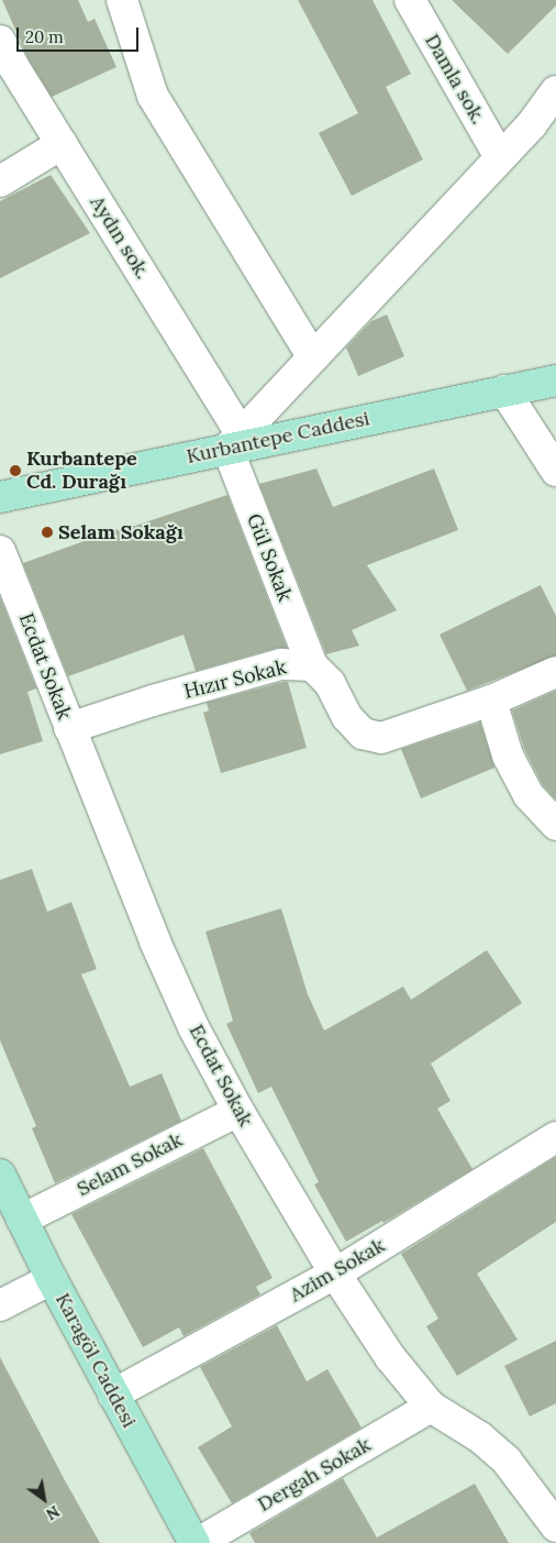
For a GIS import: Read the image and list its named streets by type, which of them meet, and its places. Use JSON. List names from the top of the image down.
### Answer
{
  "streets": {
    "main road": ["Kurbantepe Caddesi", "Karagöl Caddesi"],
    "street": [
      "Damla sok.",
      "Aydın sok.",
      "Gül Sokak",
      "Ecdat Sokak",
      "Hızır Sokak",
      "Selam Sokak",
      "Azim Sokak",
      "Dergah Sokak"
    ]
  },
  "crossings": [
    ["Aydın sok.", "Kurbantepe Caddesi"],
    ["Aydın sok.", "Gül Sokak"],
    ["Kurbantepe Caddesi", "Gül Sokak"],
    ["Gül Sokak", "Hızır Sokak"],
    ["Ecdat Sokak", "Hızır Sokak"],
    ["Ecdat Sokak", "Selam Sokak"],
    ["Ecdat Sokak", "Azim Sokak"],
    ["Ecdat Sokak", "Dergah Sokak"],
    ["Selam Sokak", "Karagöl Caddesi"],
    ["Azim Sokak", "Karagöl Caddesi"],
    ["Karagöl Caddesi", "Dergah Sokak"]
  ],
  "places": ["Kurbantepe Cd. Durağı", "Selam Sokağı"],
  "scale_bar": "20 m",
  "north": "bottom right"
}
